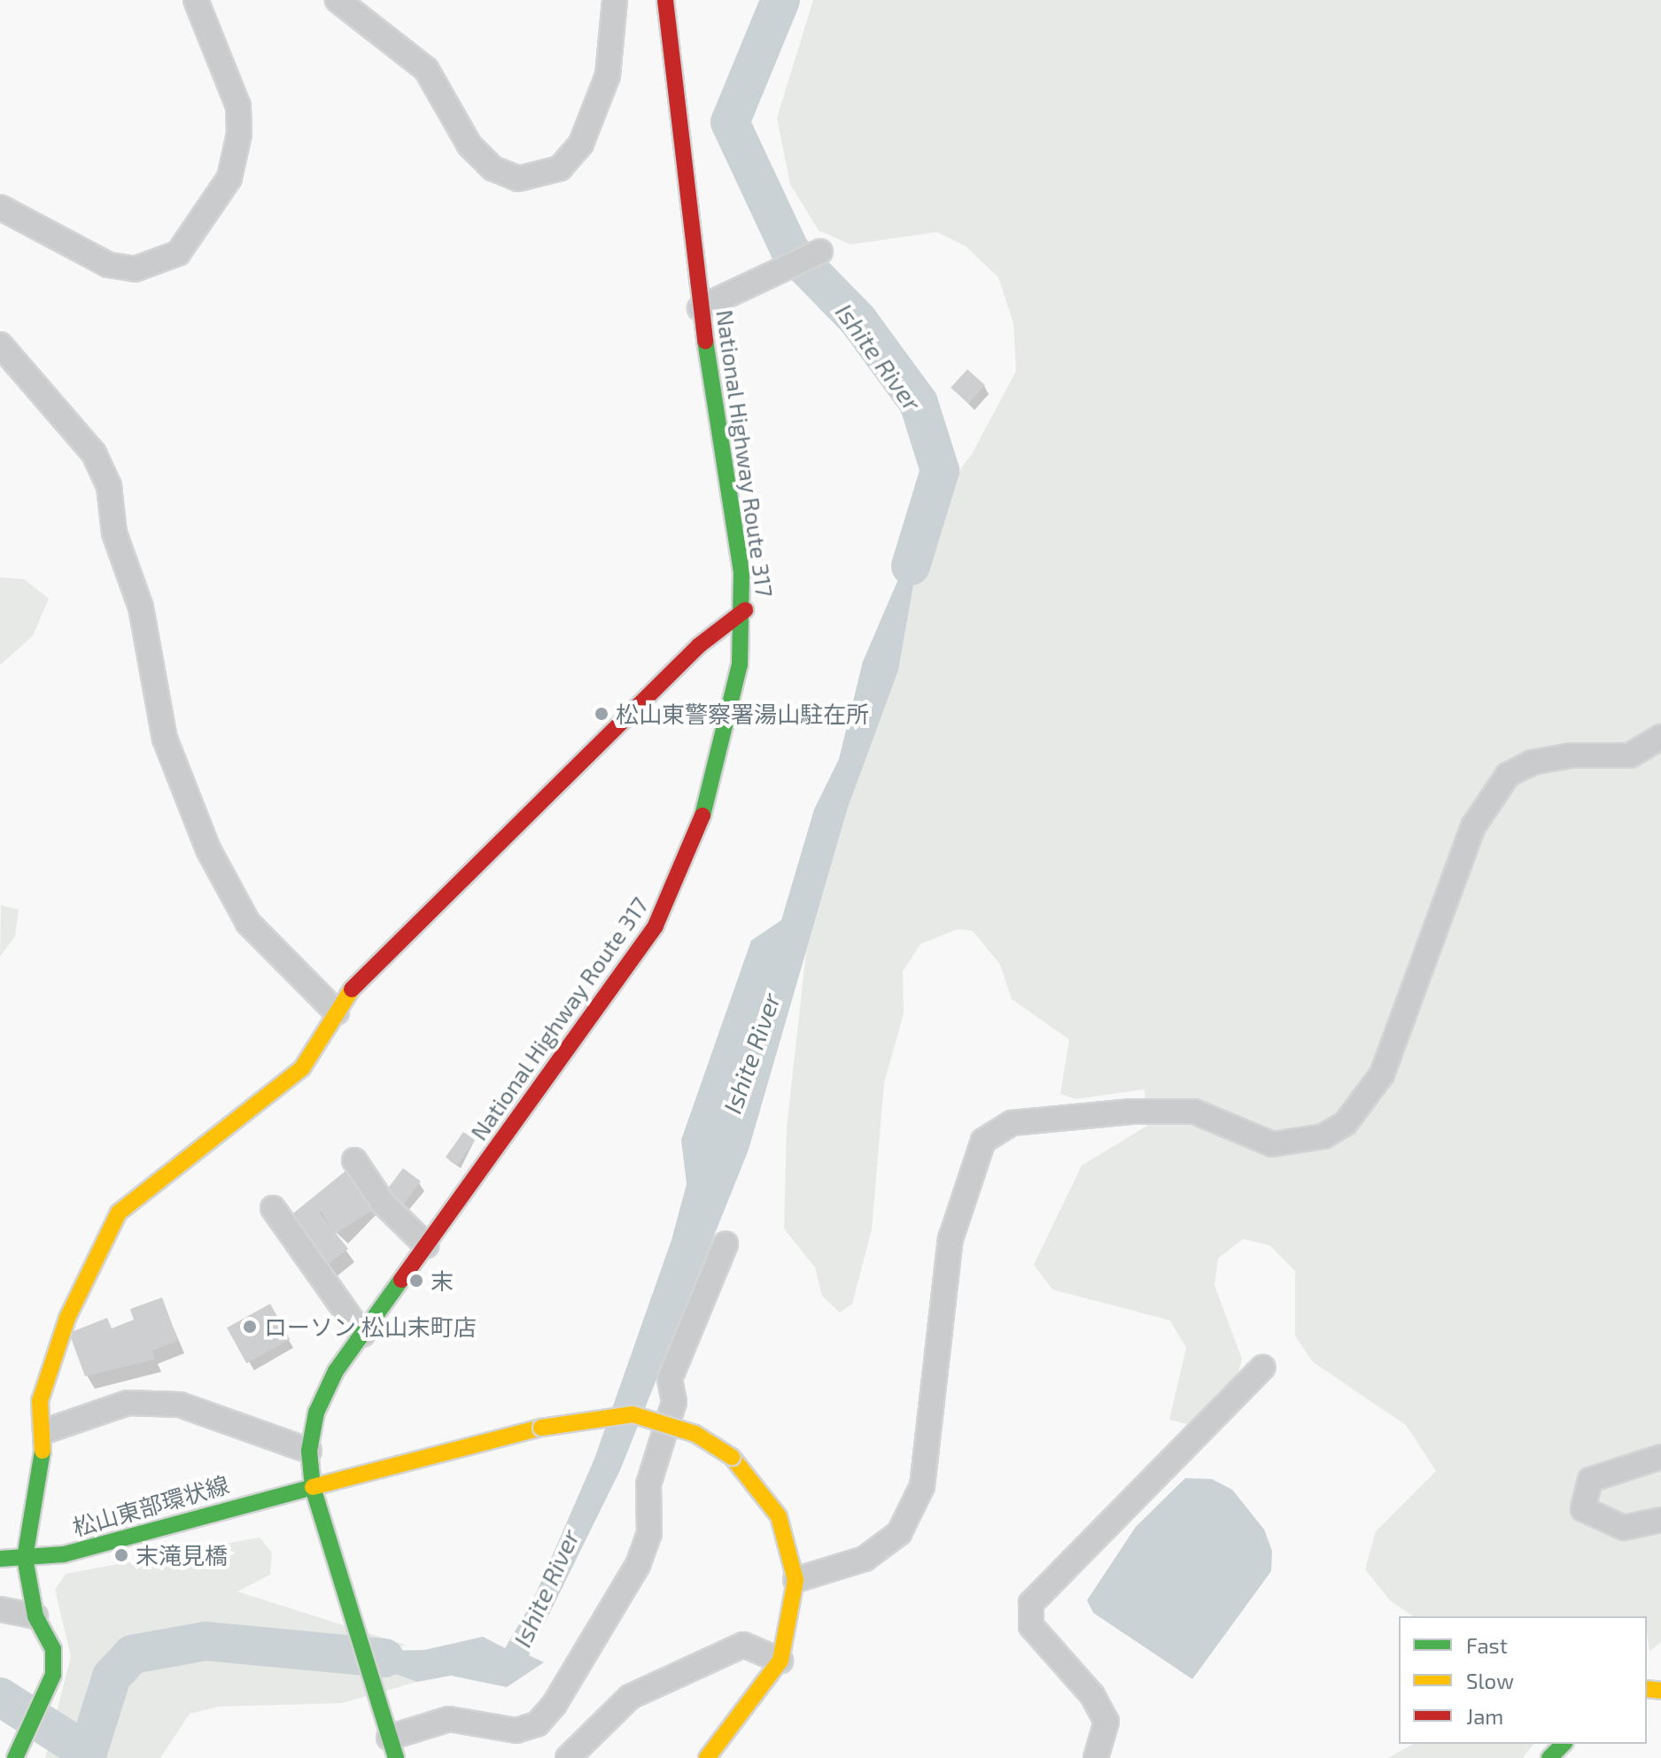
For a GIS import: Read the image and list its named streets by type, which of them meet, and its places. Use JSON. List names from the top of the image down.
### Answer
{
  "streets": {
    "main road": ["National Highway Route 317", "松山東部環状線"]
  },
  "crossings": [
    ["National Highway Route 317", "松山東部環状線"]
  ],
  "water": ["Ishite River"],
  "places": [
    "松山東警察署湯山駐在所",
    "末",
    "ローソン 松山末町店",
    "末滝見橋"
  ],
  "legend": ["Fast", "Slow", "Jam"]
}
